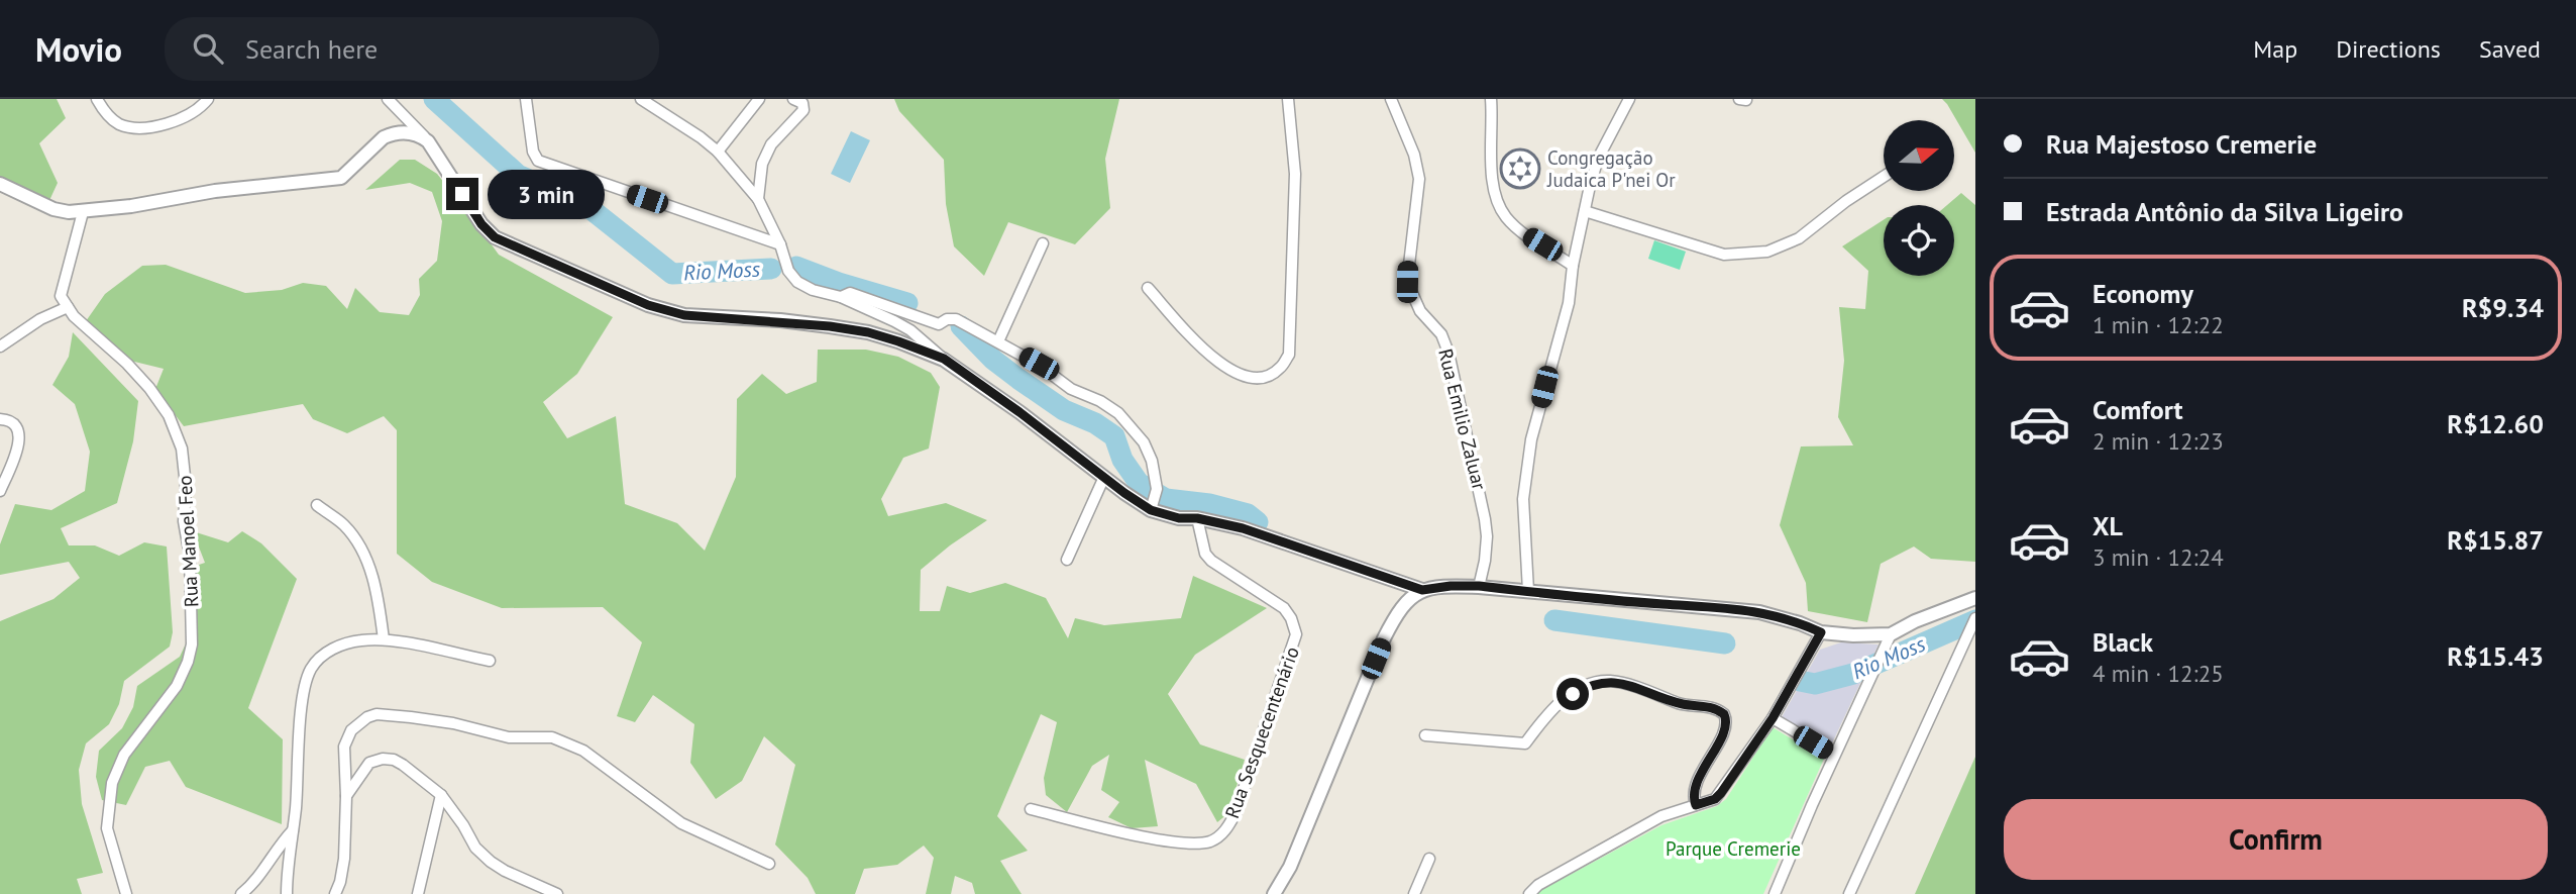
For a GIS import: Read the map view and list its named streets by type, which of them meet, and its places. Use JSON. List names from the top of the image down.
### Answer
{
  "streets": {
    "street": ["Rua Emilio Zaluar", "Rua Manoel Feo", "Rua Sesquecentenário"]
  },
  "water": ["Rio Moss"],
  "parks": ["Parque Cremerie"],
  "places": {
    "synagogue": ["Congregação Judaica P'nei Or"]
  },
  "north": "right",
  "page": {
    "header": "Movio",
    "search": "Search here",
    "nav": ["Map", "Directions", "Saved"],
    "banner": ["Rua Majestoso Cremerie", "Estrada Antônio da Silva Ligeiro"],
    "bubble": "3 min",
    "list": [
      {
        "name": "Economy",
        "note": "1 min · 12:22",
        "value": "R$9.34"
      },
      {
        "name": "Comfort",
        "note": "2 min · 12:23",
        "value": "R$12.60"
      },
      {
        "name": "XL",
        "note": "3 min · 12:24",
        "value": "R$15.87"
      },
      {
        "name": "Black",
        "note": "4 min · 12:25",
        "value": "R$15.43"
      }
    ],
    "buttons": "Confirm"
  }
}
